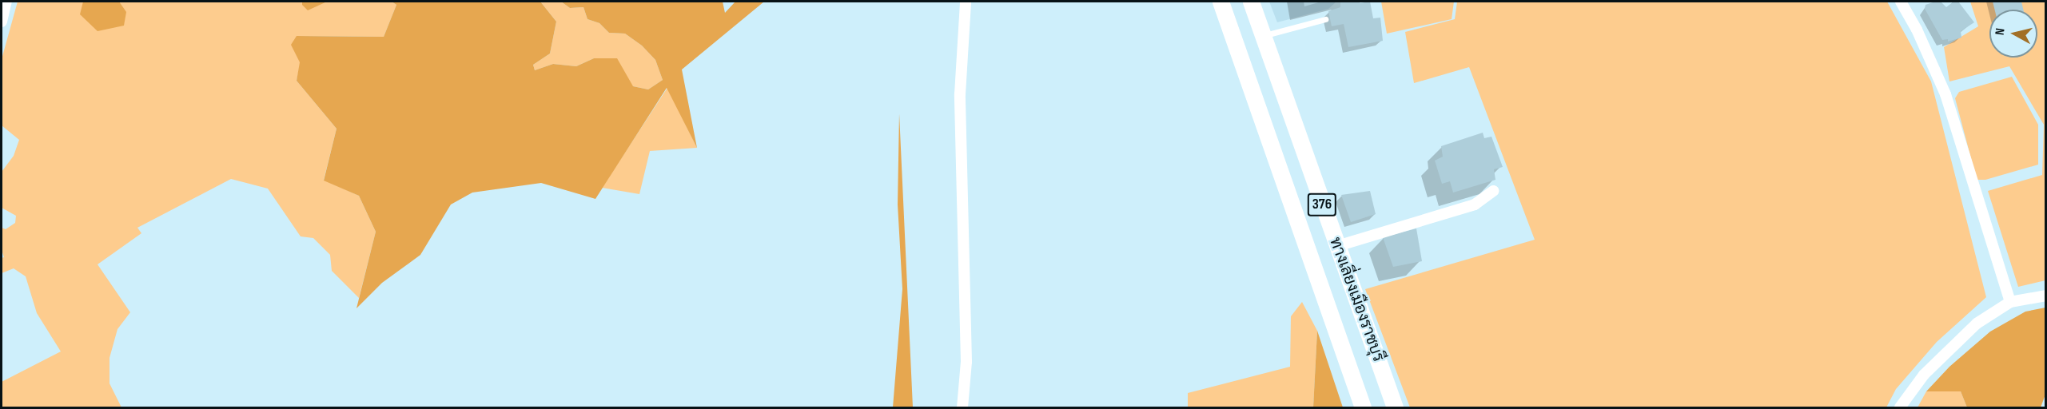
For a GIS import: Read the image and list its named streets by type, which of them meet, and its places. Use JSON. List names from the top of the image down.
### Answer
{
  "streets": {
    "main road": ["376", "ทางเลี่ยงเมืองราชบุรี"]
  },
  "north": "left"
}
